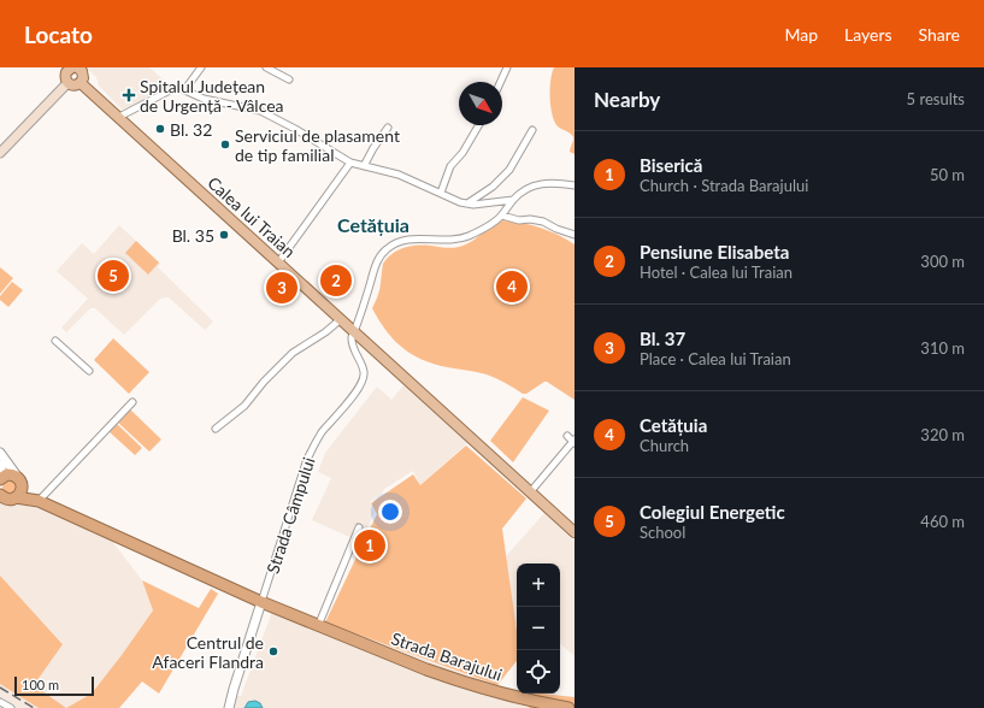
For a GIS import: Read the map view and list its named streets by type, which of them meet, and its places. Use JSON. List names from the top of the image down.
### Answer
{
  "streets": {
    "highway": ["Strada Barajului"],
    "main road": ["Calea lui Traian"],
    "street": ["Strada Câmpului"]
  },
  "crossings": [
    ["Calea lui Traian", "Strada Câmpului"],
    ["Strada Câmpului", "Strada Barajului"]
  ],
  "districts": ["Cetățuia"],
  "places": {
    "health": ["Spitalul Județean de Urgență - Vâlcea"],
    "other": [
      "Bl. 32",
      "Serviciul de plasament de tip familial",
      "Bl. 35",
      "Centrul de Afaceri Flandra"
    ]
  },
  "scale_bar": "100 m",
  "north": "bottom right",
  "page": {
    "header": "Locato",
    "nav": ["Map", "Layers", "Share"],
    "heading": ["Nearby", "5 results"],
    "list": [
      {
        "mark": "1",
        "name": "Biserică",
        "note": "Church · Strada Barajului",
        "value": "50 m"
      },
      {
        "mark": "2",
        "name": "Pensiune Elisabeta",
        "note": "Hotel · Calea lui Traian",
        "value": "300 m"
      },
      {
        "mark": "3",
        "name": "Bl. 37",
        "note": "Place · Calea lui Traian",
        "value": "310 m"
      },
      {
        "mark": "4",
        "name": "Cetățuia",
        "note": "Church",
        "value": "320 m"
      },
      {
        "mark": "5",
        "name": "Colegiul Energetic",
        "note": "School",
        "value": "460 m"
      }
    ],
    "pins": [
      "5",
      "2",
      "4",
      "3",
      "1"
    ],
    "map_buttons": ["+", "−"],
    "scale": "100 m"
  }
}
